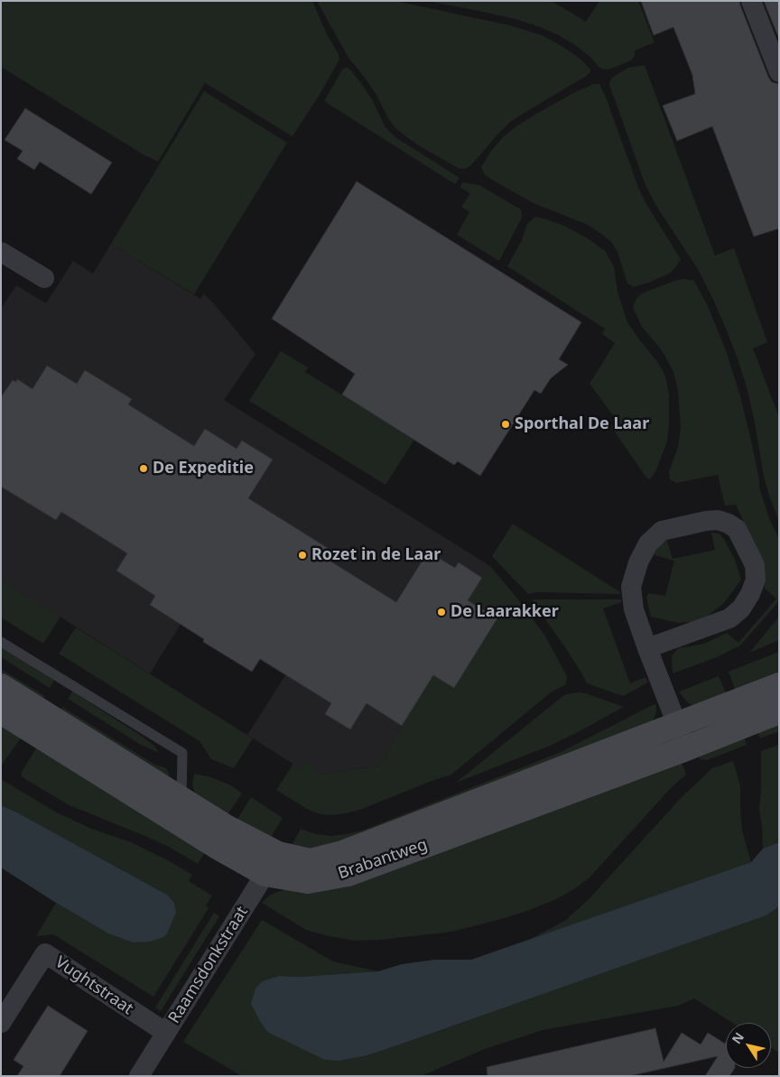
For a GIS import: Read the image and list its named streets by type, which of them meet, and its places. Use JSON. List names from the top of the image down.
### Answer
{
  "streets": {
    "street": ["Brabantweg", "Raamsdonkstraat", "Vughtstraat"]
  },
  "crossings": [
    ["Brabantweg", "Raamsdonkstraat"],
    ["Raamsdonkstraat", "Vughtstraat"]
  ],
  "places": [
    "Sporthal De Laar",
    "De Expeditie",
    "Rozet in de Laar",
    "De Laarakker"
  ],
  "north": "top left"
}
